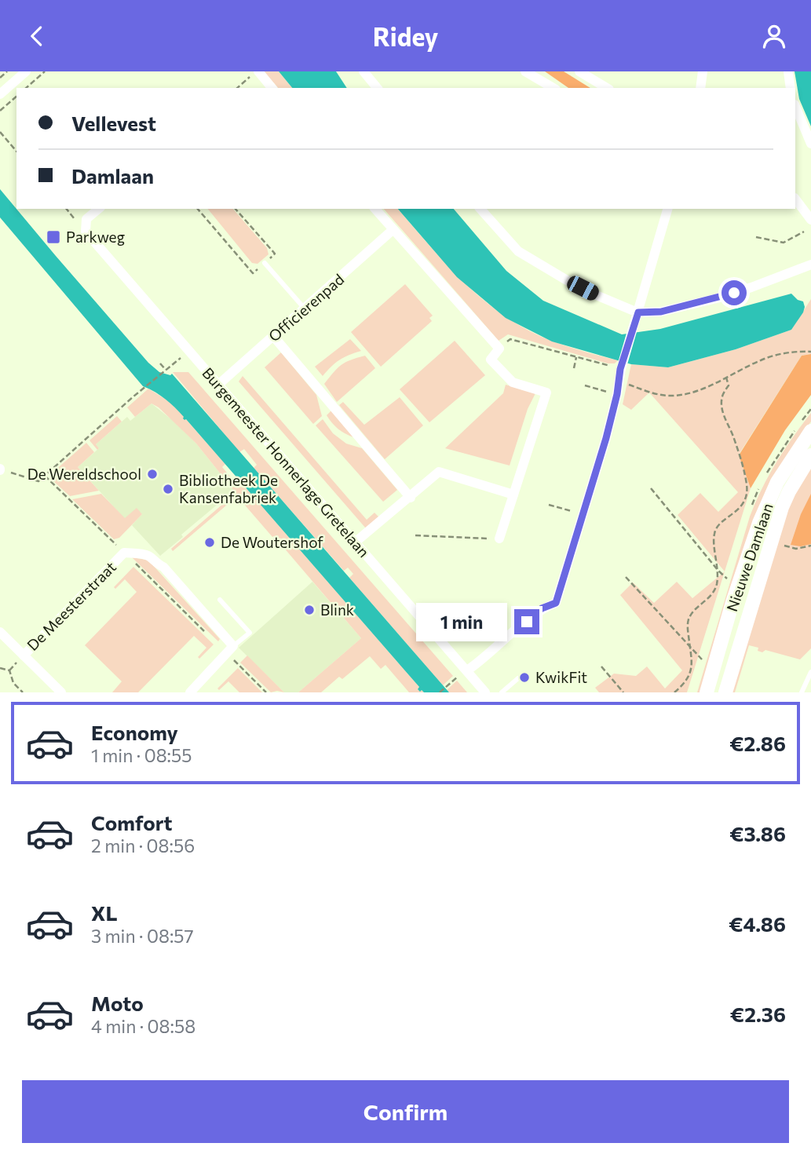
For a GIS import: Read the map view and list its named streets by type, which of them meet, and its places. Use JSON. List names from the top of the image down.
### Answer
{
  "streets": {
    "street": [
      "Officierenpad",
      "Burgemeester Honnerlage Gretelaan",
      "Nieuwe Damlaan",
      "De Meesterstraat"
    ]
  },
  "crossings": [
    ["Officierenpad", "Burgemeester Honnerlage Gretelaan"]
  ],
  "places": {
    "transit": ["Parkweg"],
    "other": [
      "De Wereldschool",
      "Bibliotheek De Kansenfabriek",
      "De Woutershof",
      "Blink",
      "KwikFit"
    ]
  },
  "page": {
    "header": "Ridey",
    "banner": ["Vellevest", "Damlaan"],
    "bubble": "1 min",
    "list": [
      {
        "name": "Economy",
        "note": "1 min · 08:55",
        "value": "€2.86"
      },
      {
        "name": "Comfort",
        "note": "2 min · 08:56",
        "value": "€3.86"
      },
      {
        "name": "XL",
        "note": "3 min · 08:57",
        "value": "€4.86"
      },
      {
        "name": "Moto",
        "note": "4 min · 08:58",
        "value": "€2.36"
      }
    ],
    "buttons": "Confirm"
  }
}
